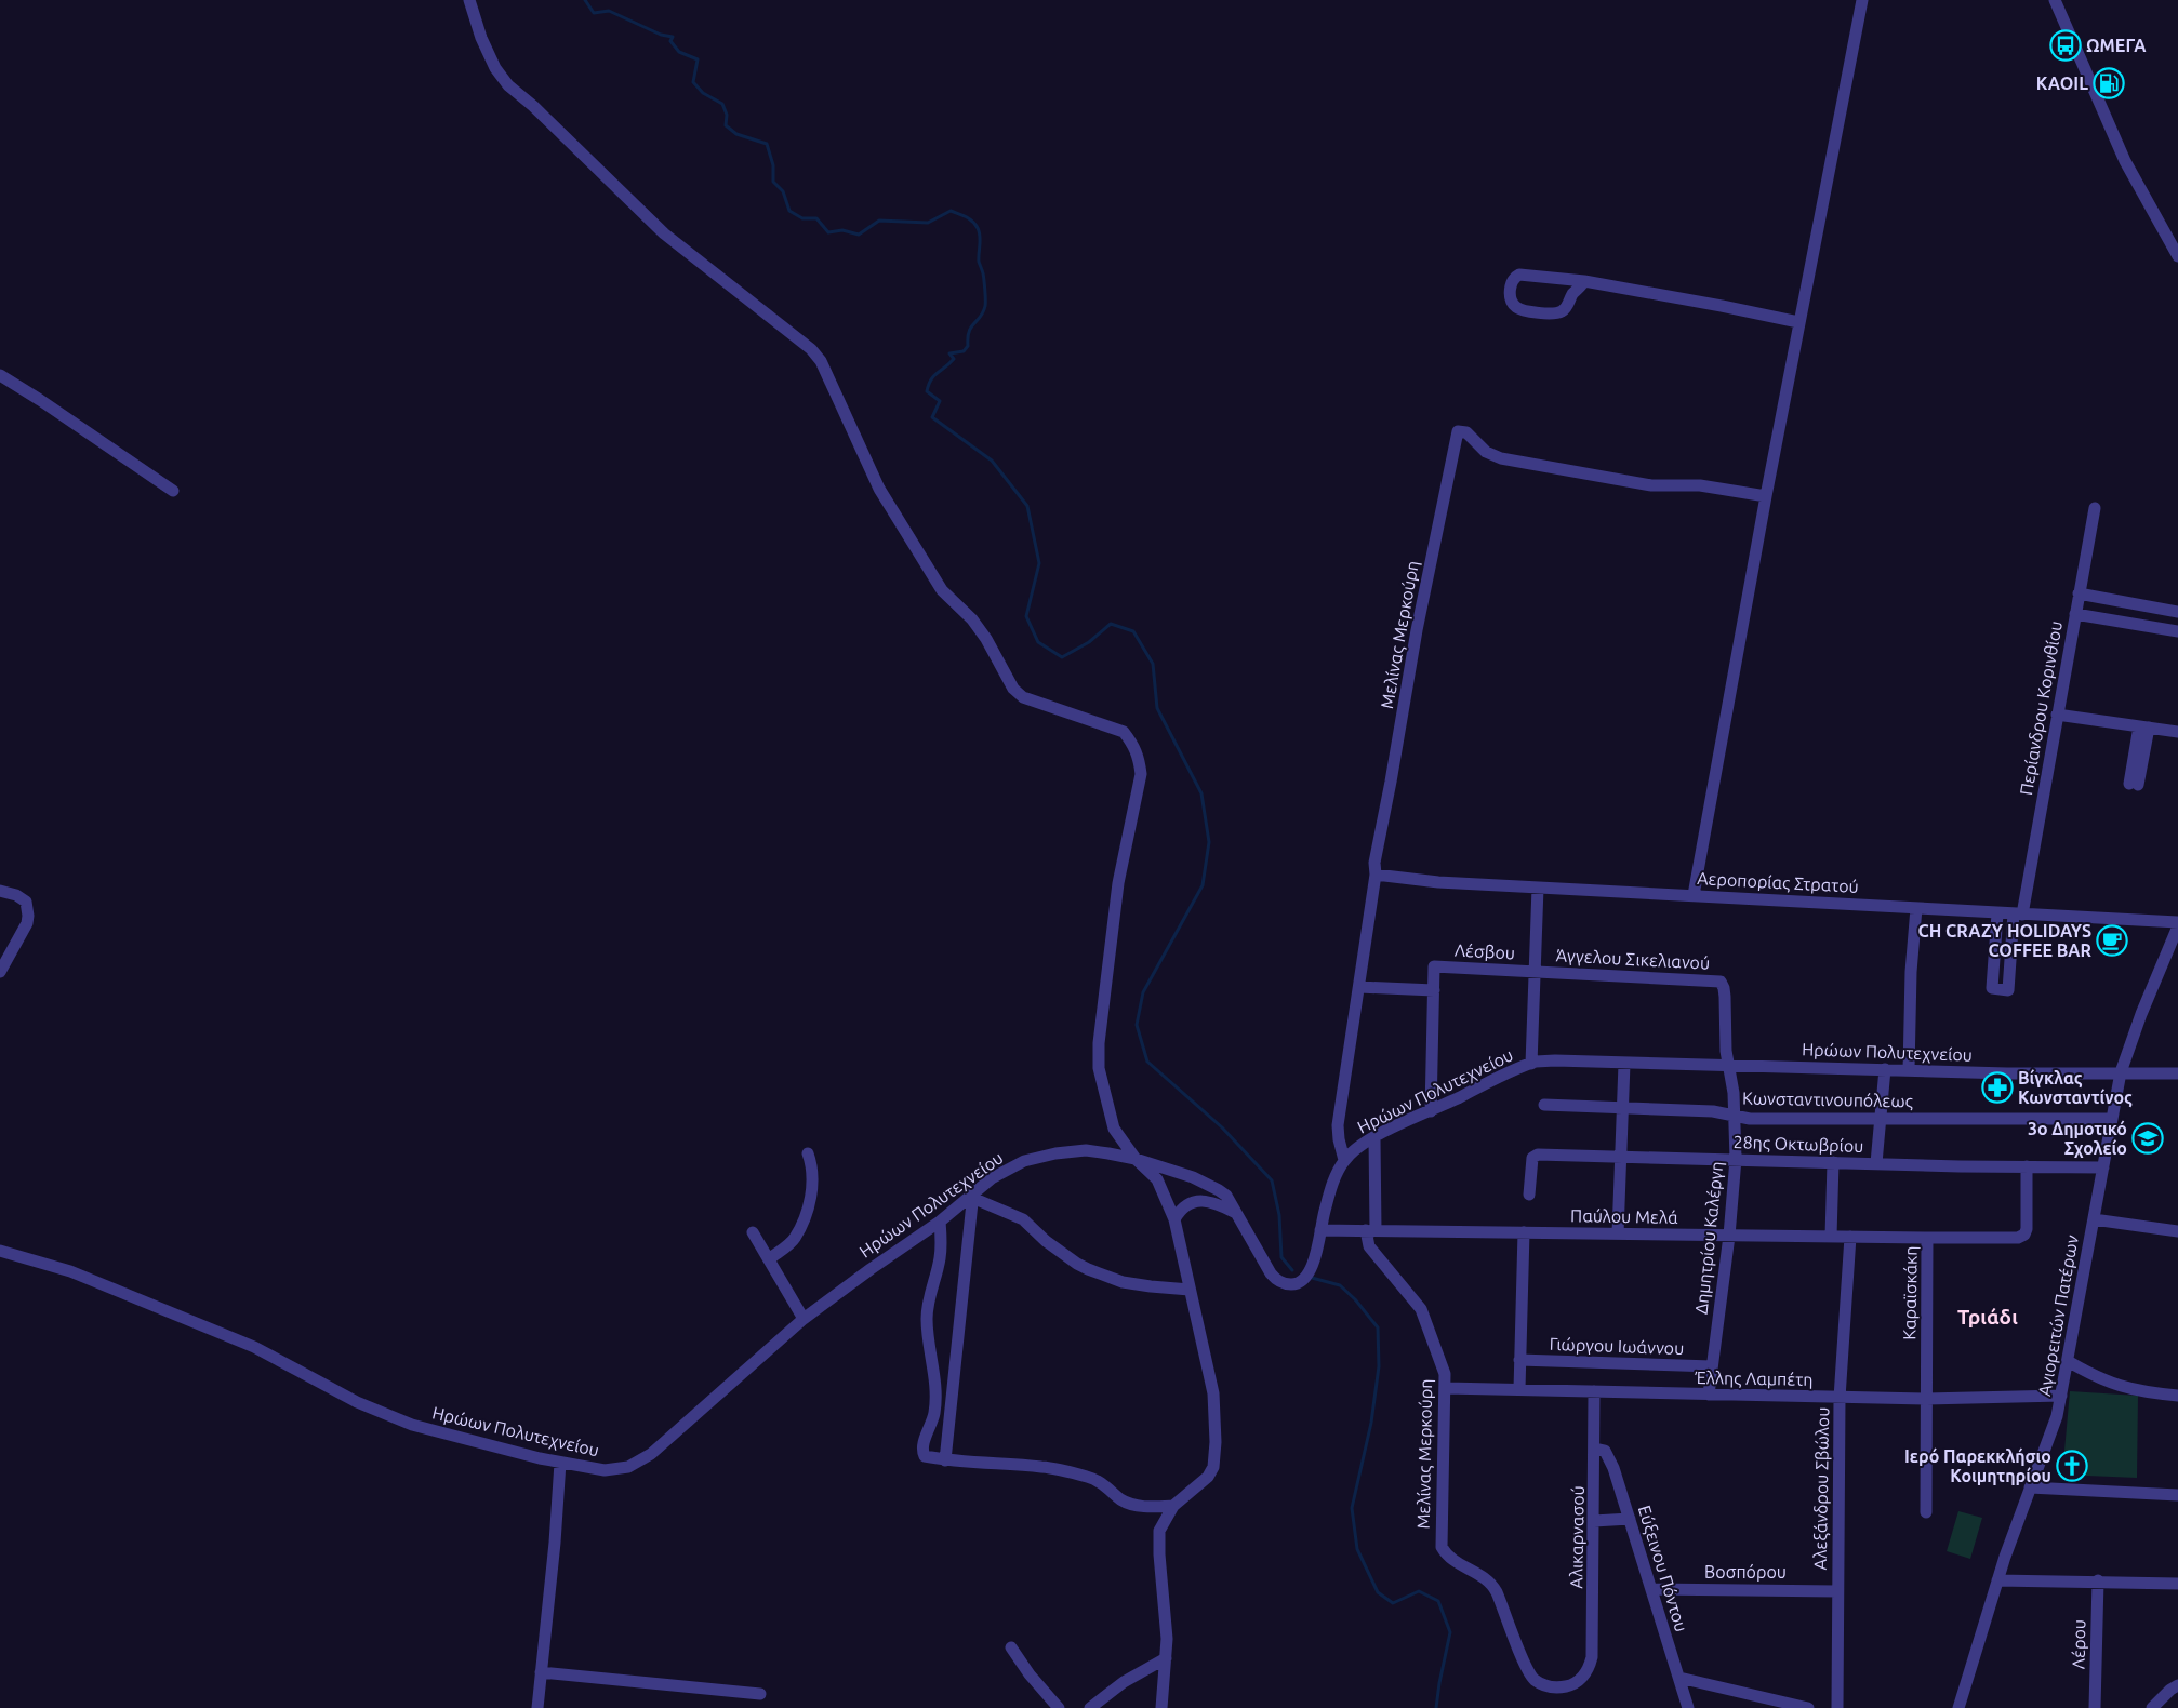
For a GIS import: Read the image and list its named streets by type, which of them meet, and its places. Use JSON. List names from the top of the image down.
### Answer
{
  "streets": {
    "street": [
      "Μελίνας Μερκούρη",
      "Περίανδρου Κορινθίου",
      "Αεροπορίας Στρατού",
      "Λέσβου",
      "Άγγελου Σικελιανού",
      "Ηρώων Πολυτεχνείου",
      "Κωνσταντινουπόλεως",
      "28ης Οκτωβρίου",
      "Παύλου Μελά",
      "Δημητρίου Καλέργη",
      "Καραϊσκάκη",
      "Αγιορειτών Πατέρων",
      "Γιώργου Ιωάννου",
      "Έλλης Λαμπέτη",
      "Αλεξάνδρου Σβώλου",
      "Αλικαρνασού",
      "Εύξεινου Πόντου",
      "Βοσπόρου",
      "Λέρου"
    ]
  },
  "crossings": [
    ["Μελίνας Μερκούρη", "Αεροπορίας Στρατού"],
    ["Μελίνας Μερκούρη", "Ηρώων Πολυτεχνείου"],
    ["Μελίνας Μερκούρη", "Παύλου Μελά"],
    ["Μελίνας Μερκούρη", "Έλλης Λαμπέτη"],
    ["Μελίνας Μερκούρη", "Αλικαρνασού"],
    ["Περίανδρου Κορινθίου", "Αεροπορίας Στρατού"],
    ["Λέσβου", "Άγγελου Σικελιανού"],
    ["Άγγελου Σικελιανού", "Δημητρίου Καλέργη"],
    ["Ηρώων Πολυτεχνείου", "Παύλου Μελά"],
    ["Ηρώων Πολυτεχνείου", "Δημητρίου Καλέργη"],
    ["Ηρώων Πολυτεχνείου", "Αγιορειτών Πατέρων"],
    ["Κωνσταντινουπόλεως", "Δημητρίου Καλέργη"],
    ["Κωνσταντινουπόλεως", "Αγιορειτών Πατέρων"],
    ["28ης Οκτωβρίου", "Δημητρίου Καλέργη"],
    ["28ης Οκτωβρίου", "Καραϊσκάκη"],
    ["28ης Οκτωβρίου", "Αγιορειτών Πατέρων"],
    ["Παύλου Μελά", "Δημητρίου Καλέργη"],
    ["Παύλου Μελά", "Καραϊσκάκη"],
    ["Παύλου Μελά", "Αλεξάνδρου Σβώλου"],
    ["Δημητρίου Καλέργη", "Γιώργου Ιωάννου"],
    ["Δημητρίου Καλέργη", "Έλλης Λαμπέτη"],
    ["Καραϊσκάκη", "Έλλης Λαμπέτη"],
    ["Αγιορειτών Πατέρων", "Έλλης Λαμπέτη"],
    ["Έλλης Λαμπέτη", "Αλεξάνδρου Σβώλου"],
    ["Έλλης Λαμπέτη", "Αλικαρνασού"],
    ["Αλεξάνδρου Σβώλου", "Βοσπόρου"],
    ["Αλικαρνασού", "Εύξεινου Πόντου"],
    ["Εύξεινου Πόντου", "Βοσπόρου"]
  ],
  "districts": ["Τριάδι"],
  "places": {
    "bus stop": ["ΩΜΕΓΑ"],
    "fuel station": ["KAOIL"],
    "cafe": ["CH CRAZY HOLIDAYS COFFEE BAR"],
    "pharmacy": ["Βίγκλας Κωνσταντίνος"],
    "school or university": ["3ο Δημοτικό Σχολείο"],
    "church": ["Ιερό Παρεκκλήσιο Κοιμητηρίου"]
  }
}
